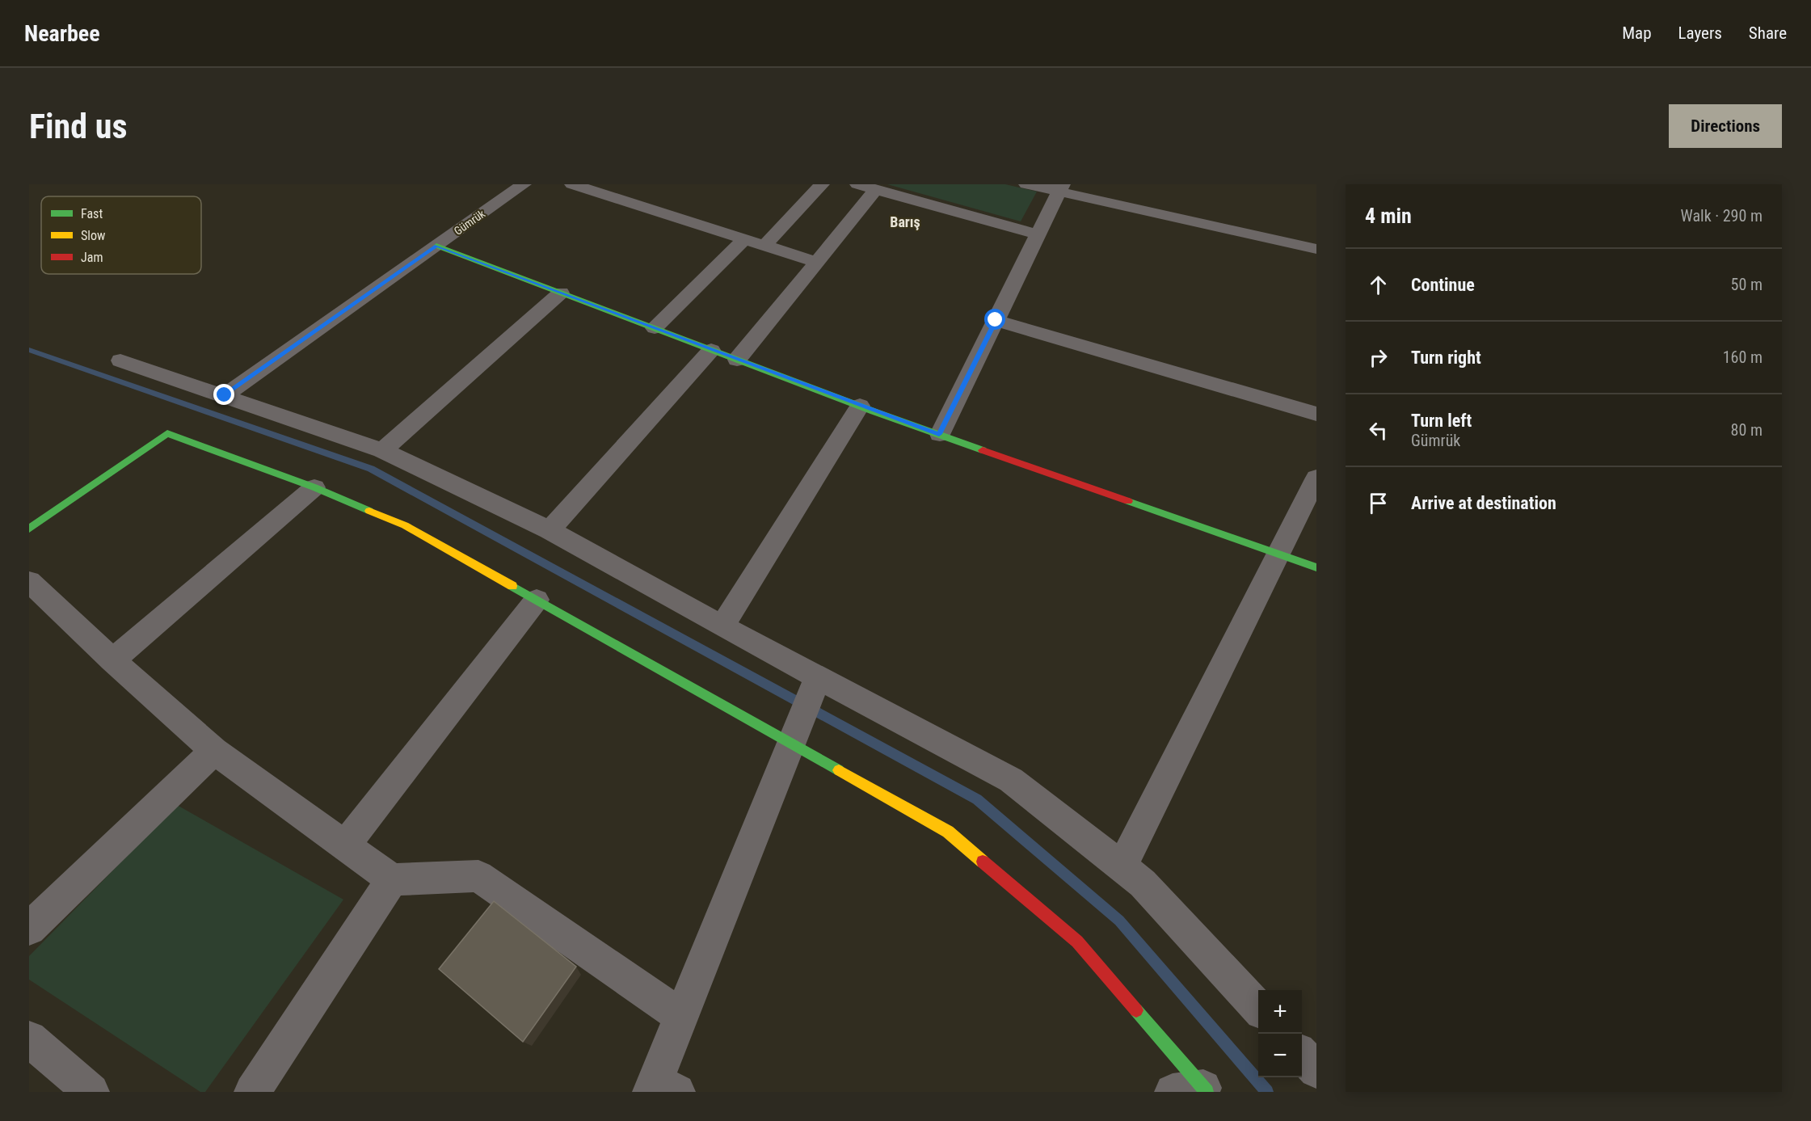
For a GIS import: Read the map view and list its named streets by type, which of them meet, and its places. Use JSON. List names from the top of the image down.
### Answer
{
  "streets": {
    "street": ["Gümrük"]
  },
  "districts": ["Barış"],
  "legend": ["Fast", "Slow", "Jam"],
  "page": {
    "header": "Nearbee",
    "nav": ["Map", "Layers", "Share"],
    "buttons": "Directions",
    "title": "Find us",
    "heading": ["4 min", "Walk · 290 m"],
    "list": [
      ["Continue", "50 m"],
      ["Turn right", "160 m"],
      ["Turn left", "Gümrük", "80 m"],
      "Arrive at destination"
    ],
    "map_buttons": ["+", "−"]
  }
}
